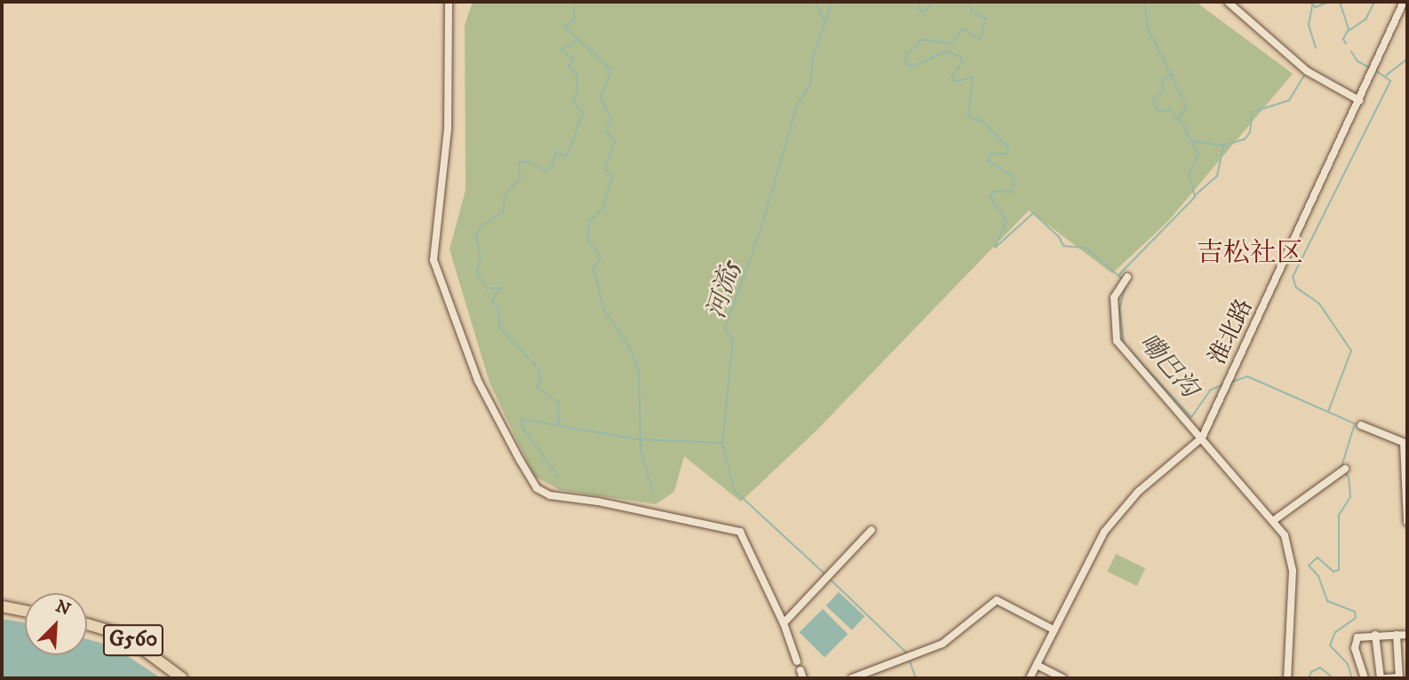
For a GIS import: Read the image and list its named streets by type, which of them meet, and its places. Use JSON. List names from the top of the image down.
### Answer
{
  "streets": {
    "highway": ["G560"],
    "street": ["淮北路"]
  },
  "districts": ["吉松社区"],
  "water": ["河流5", "嘞巴沟"],
  "north": "top right"
}
